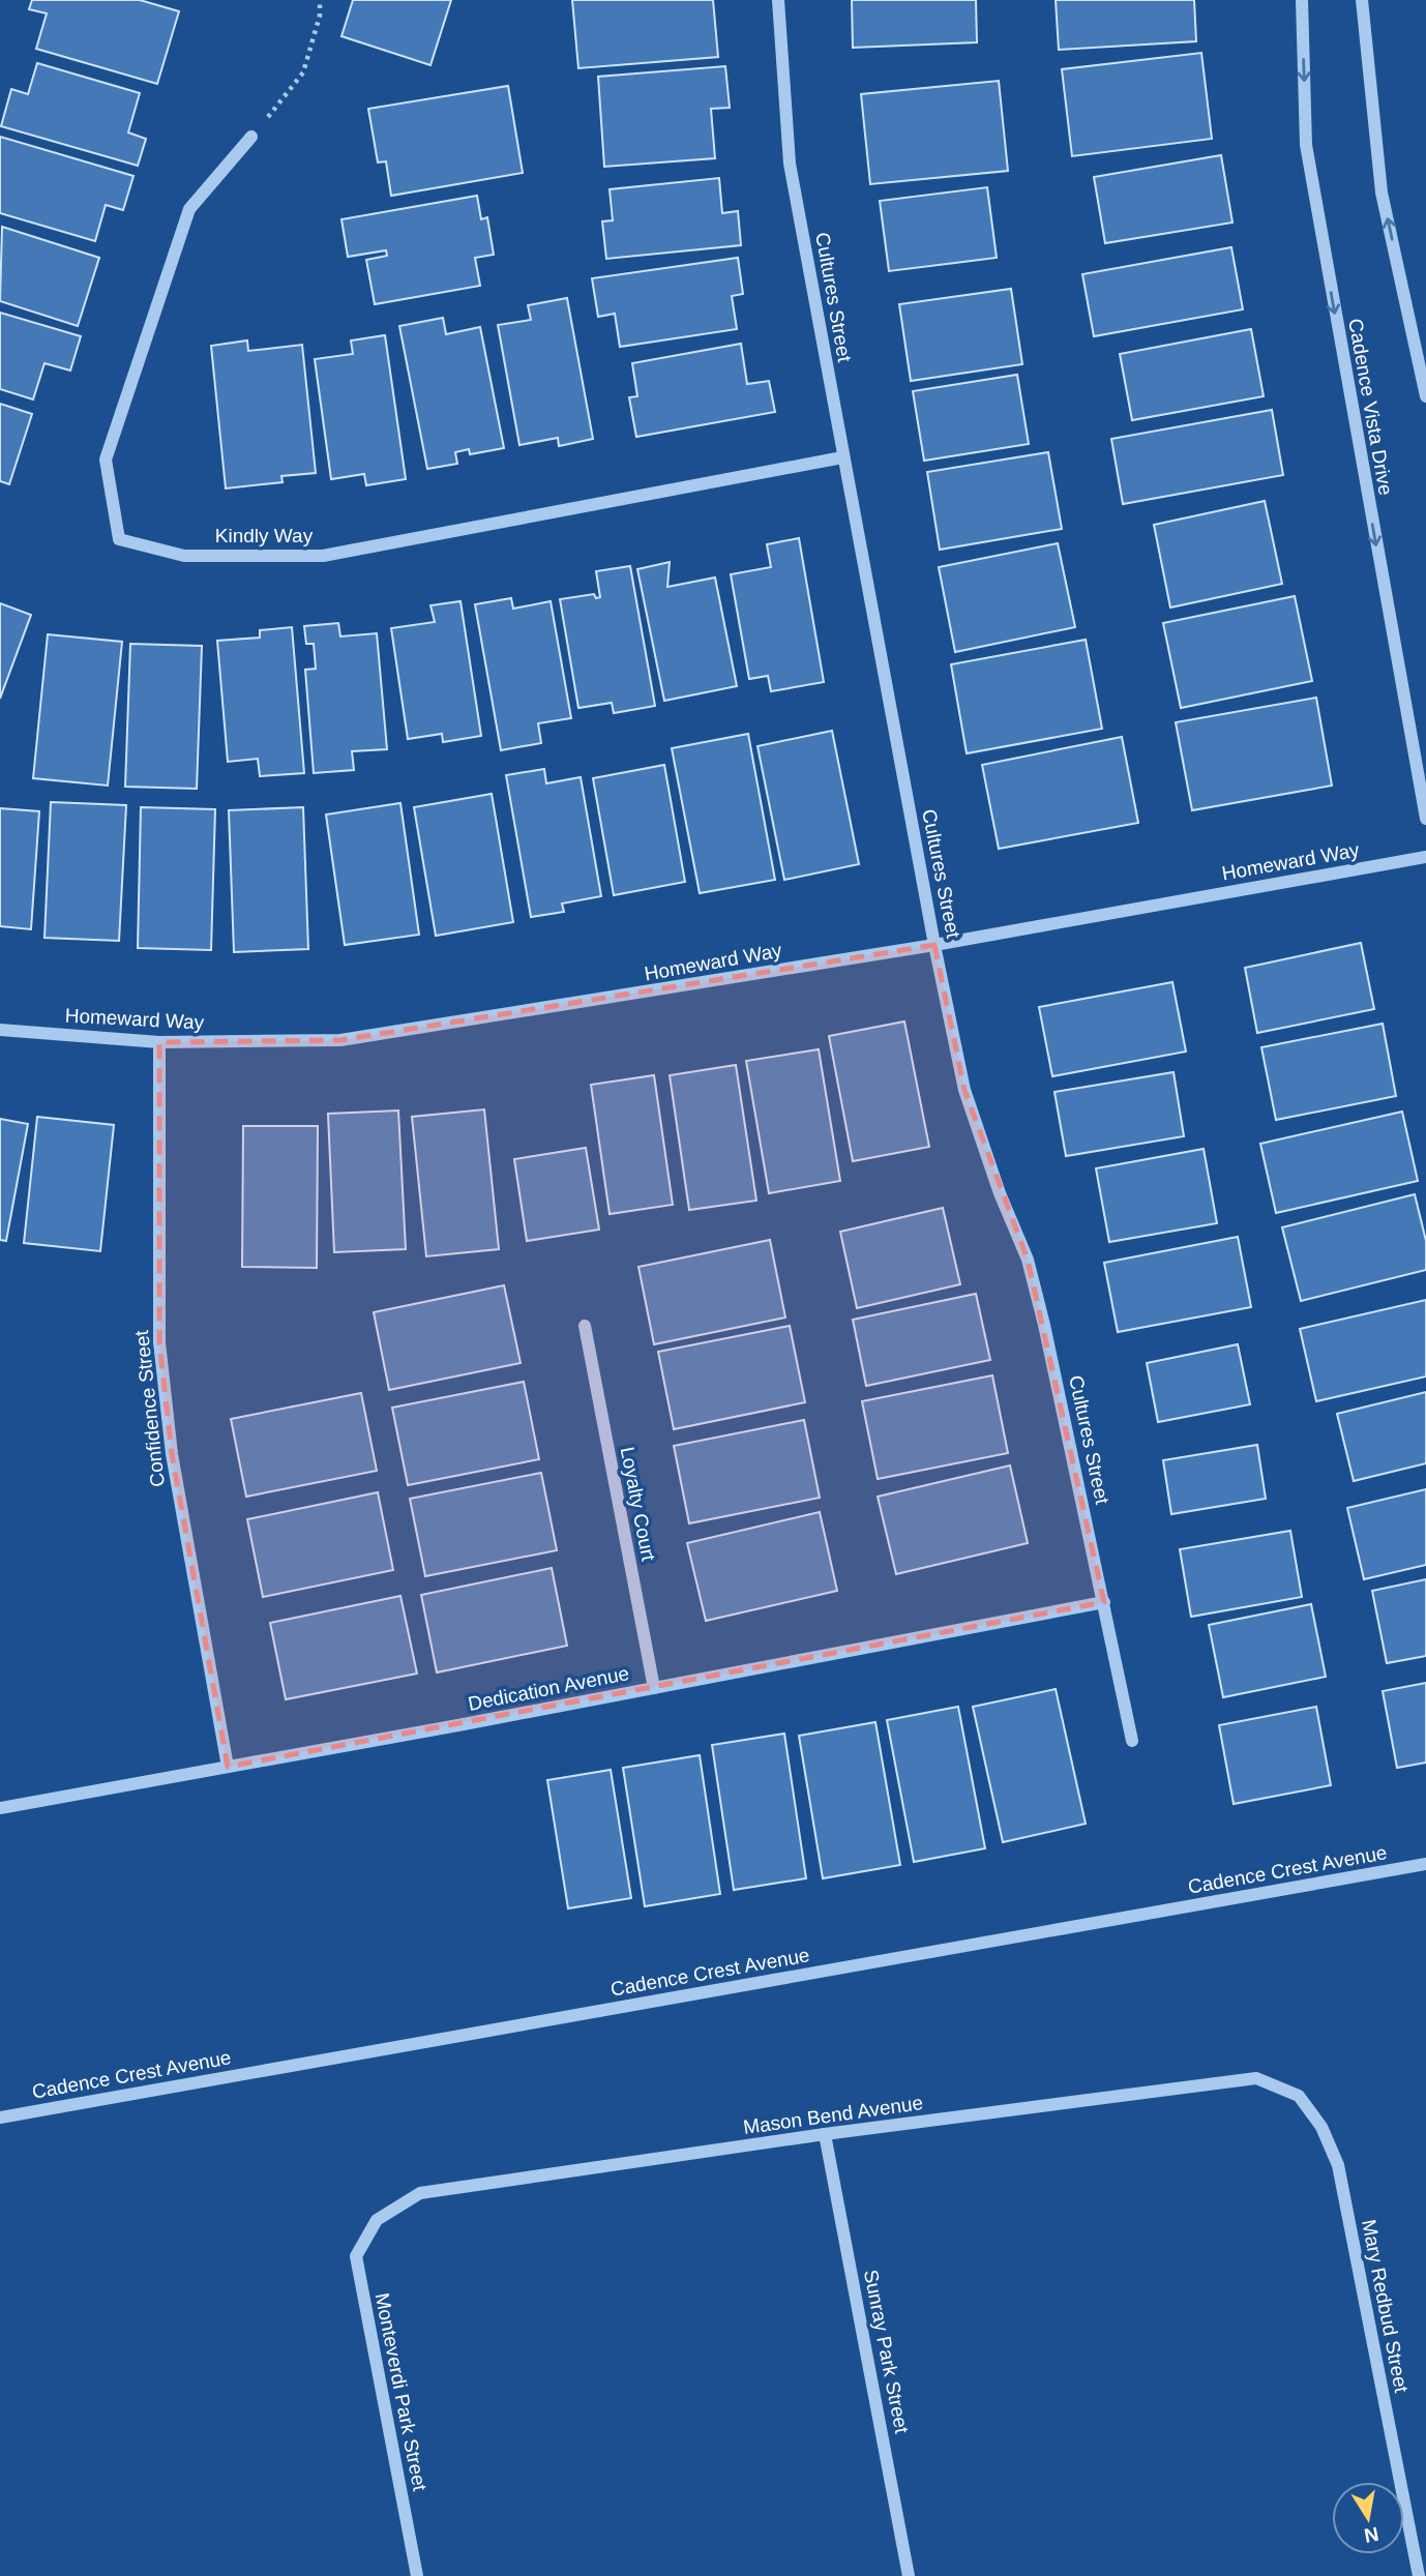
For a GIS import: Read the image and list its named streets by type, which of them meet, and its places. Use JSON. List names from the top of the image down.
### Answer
{
  "streets": {
    "street": [
      "Cultures Street",
      "Cadence Vista Drive",
      "Kindly Way",
      "Homeward Way",
      "Confidence Street",
      "Loyalty Court",
      "Dedication Avenue",
      "Cadence Crest Avenue",
      "Mason Bend Avenue",
      "Mary Redbud Street",
      "Sunray Park Street",
      "Monteverdi Park Street"
    ]
  },
  "crossings": [
    ["Cultures Street", "Kindly Way"],
    ["Cultures Street", "Homeward Way"],
    ["Cultures Street", "Dedication Avenue"],
    ["Homeward Way", "Confidence Street"],
    ["Confidence Street", "Dedication Avenue"],
    ["Loyalty Court", "Dedication Avenue"],
    ["Mason Bend Avenue", "Mary Redbud Street"],
    ["Mason Bend Avenue", "Sunray Park Street"],
    ["Mason Bend Avenue", "Monteverdi Park Street"]
  ],
  "north": "bottom"
}
